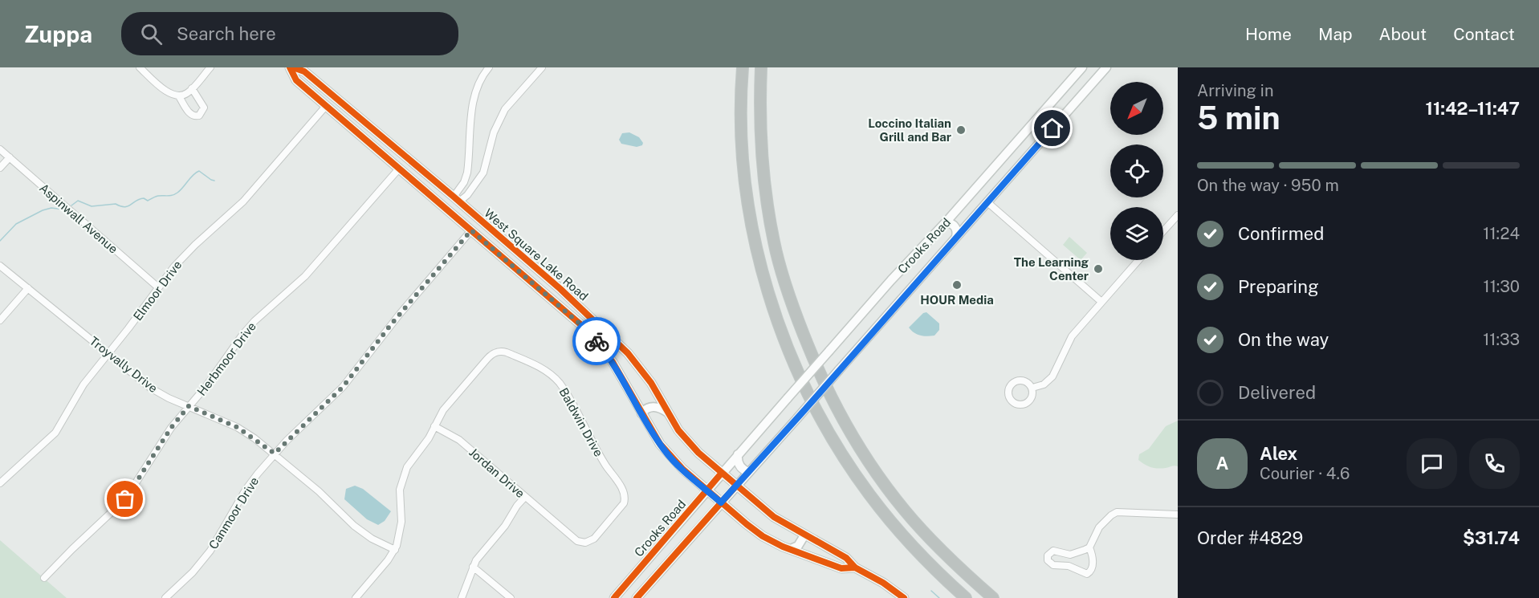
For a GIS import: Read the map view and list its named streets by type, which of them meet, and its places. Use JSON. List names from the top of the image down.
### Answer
{
  "streets": {
    "main road": ["Crooks Road", "West Square Lake Road"],
    "street": [
      "Aspinwall Avenue",
      "Elmoor Drive",
      "Herbmoor Drive",
      "Troyvally Drive",
      "Baldwin Drive",
      "Jordan Drive",
      "Canmoor Drive"
    ]
  },
  "crossings": [
    ["Aspinwall Avenue", "Elmoor Drive"],
    ["Crooks Road", "West Square Lake Road"],
    ["West Square Lake Road", "Elmoor Drive"],
    ["West Square Lake Road", "Herbmoor Drive"],
    ["West Square Lake Road", "Canmoor Drive"],
    ["Elmoor Drive", "Troyvally Drive"],
    ["Herbmoor Drive", "Troyvally Drive"],
    ["Troyvally Drive", "Canmoor Drive"],
    ["Baldwin Drive", "Jordan Drive"]
  ],
  "places": ["Loccino Italian Grill and Bar", "The Learning Center", "HOUR Media"],
  "north": "bottom left",
  "page": {
    "header": "Zuppa",
    "search": "Search here",
    "nav": [
      "Home",
      "Map",
      "About",
      "Contact"
    ],
    "heading": ["5 min", "Arriving in", "11:42–11:47"],
    "panel": [
      "Alex",
      "Courier · 4.6",
      "Order #4829",
      "$31.74"
    ],
    "bar": "On the way · 950 m",
    "list": [
      ["Confirmed", "11:24"],
      ["Preparing", "11:30"],
      ["On the way", "11:33"],
      "Delivered"
    ],
    "round": "A"
  }
}
